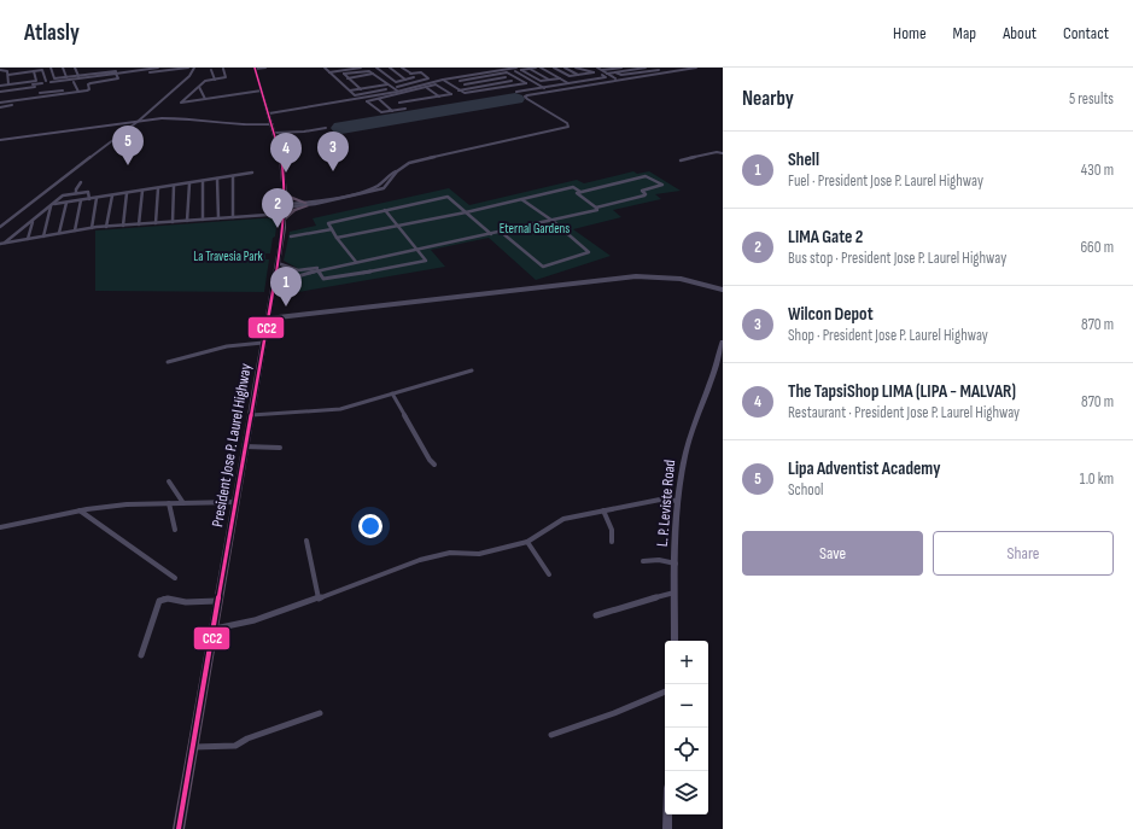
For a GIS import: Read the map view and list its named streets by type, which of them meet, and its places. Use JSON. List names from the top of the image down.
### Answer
{
  "streets": {
    "highway": ["President Jose P. Laurel Highway"],
    "main road": ["L. P. Leviste Road"]
  },
  "parks": ["Eternal Gardens", "La Travesia Park"],
  "lines": ["transit line CC2"],
  "page": {
    "header": "Atlasly",
    "nav": [
      "Home",
      "Map",
      "About",
      "Contact"
    ],
    "heading": ["Nearby", "5 results"],
    "pins": [
      "5",
      "3",
      "4",
      "2",
      "1"
    ],
    "list": [
      {
        "mark": "1",
        "name": "Shell",
        "note": "Fuel · President Jose P. Laurel Highway",
        "value": "430 m"
      },
      {
        "mark": "2",
        "name": "LIMA Gate 2",
        "note": "Bus stop · President Jose P. Laurel Highway",
        "value": "660 m"
      },
      {
        "mark": "3",
        "name": "Wilcon Depot",
        "note": "Shop · President Jose P. Laurel Highway",
        "value": "870 m"
      },
      {
        "mark": "4",
        "name": "The TapsiShop LIMA (LIPA - MALVAR)",
        "note": "Restaurant · President Jose P. Laurel Highway",
        "value": "870 m"
      },
      {
        "mark": "5",
        "name": "Lipa Adventist Academy",
        "note": "School",
        "value": "1.0 km"
      }
    ],
    "buttons": ["Save", "Share"],
    "map_buttons": ["+", "−"]
  }
}
